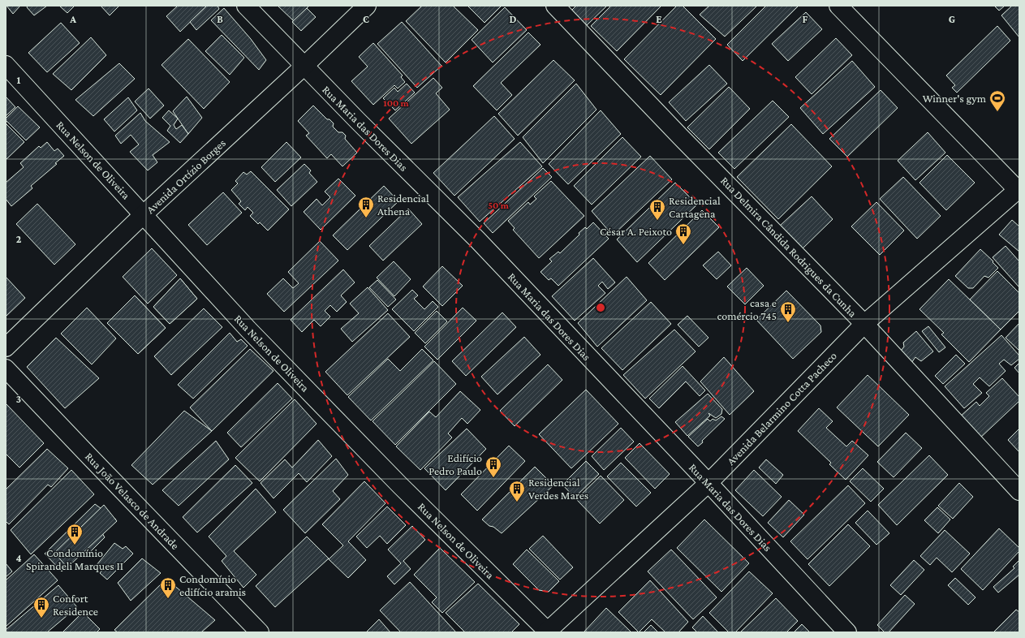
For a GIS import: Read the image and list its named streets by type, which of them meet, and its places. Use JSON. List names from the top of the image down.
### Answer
{
  "streets": {
    "street": [
      "Rua Maria das Dores Dias",
      "Rua Nelson de Oliveira",
      "Avenida Ortízio Borges",
      "Rua Delmira Cândida Rodrigues da Cunha",
      "Avenida Belarmino Cotta Pacheco",
      "Rua João Velasco de Andrade"
    ]
  },
  "crossings": [
    ["Rua Maria das Dores Dias", "Avenida Ortízio Borges"],
    ["Rua Maria das Dores Dias", "Avenida Belarmino Cotta Pacheco"],
    ["Rua Nelson de Oliveira", "Avenida Ortízio Borges"],
    ["Rua Nelson de Oliveira", "Avenida Belarmino Cotta Pacheco"],
    ["Rua Delmira Cândida Rodrigues da Cunha", "Avenida Belarmino Cotta Pacheco"]
  ],
  "places": {
    "sports": ["Winner's gym"],
    "building": [
      "Residencial Athena",
      "Residencial Cartagena",
      "César A. Peixoto",
      "casa e comércio 745",
      "Edifício Pedro Paulo",
      "Residencial Verdes Mares",
      "Condomínio Spirandeli Marques II",
      "Condomínio edifício aramis",
      "Confort Residence"
    ]
  },
  "grid": {
    "columns": [
      "A",
      "B",
      "C",
      "D",
      "E",
      "F",
      "G"
    ],
    "rows": [
      "1",
      "2",
      "3",
      "4"
    ]
  },
  "rings": ["100 m", "50 m"]
}
